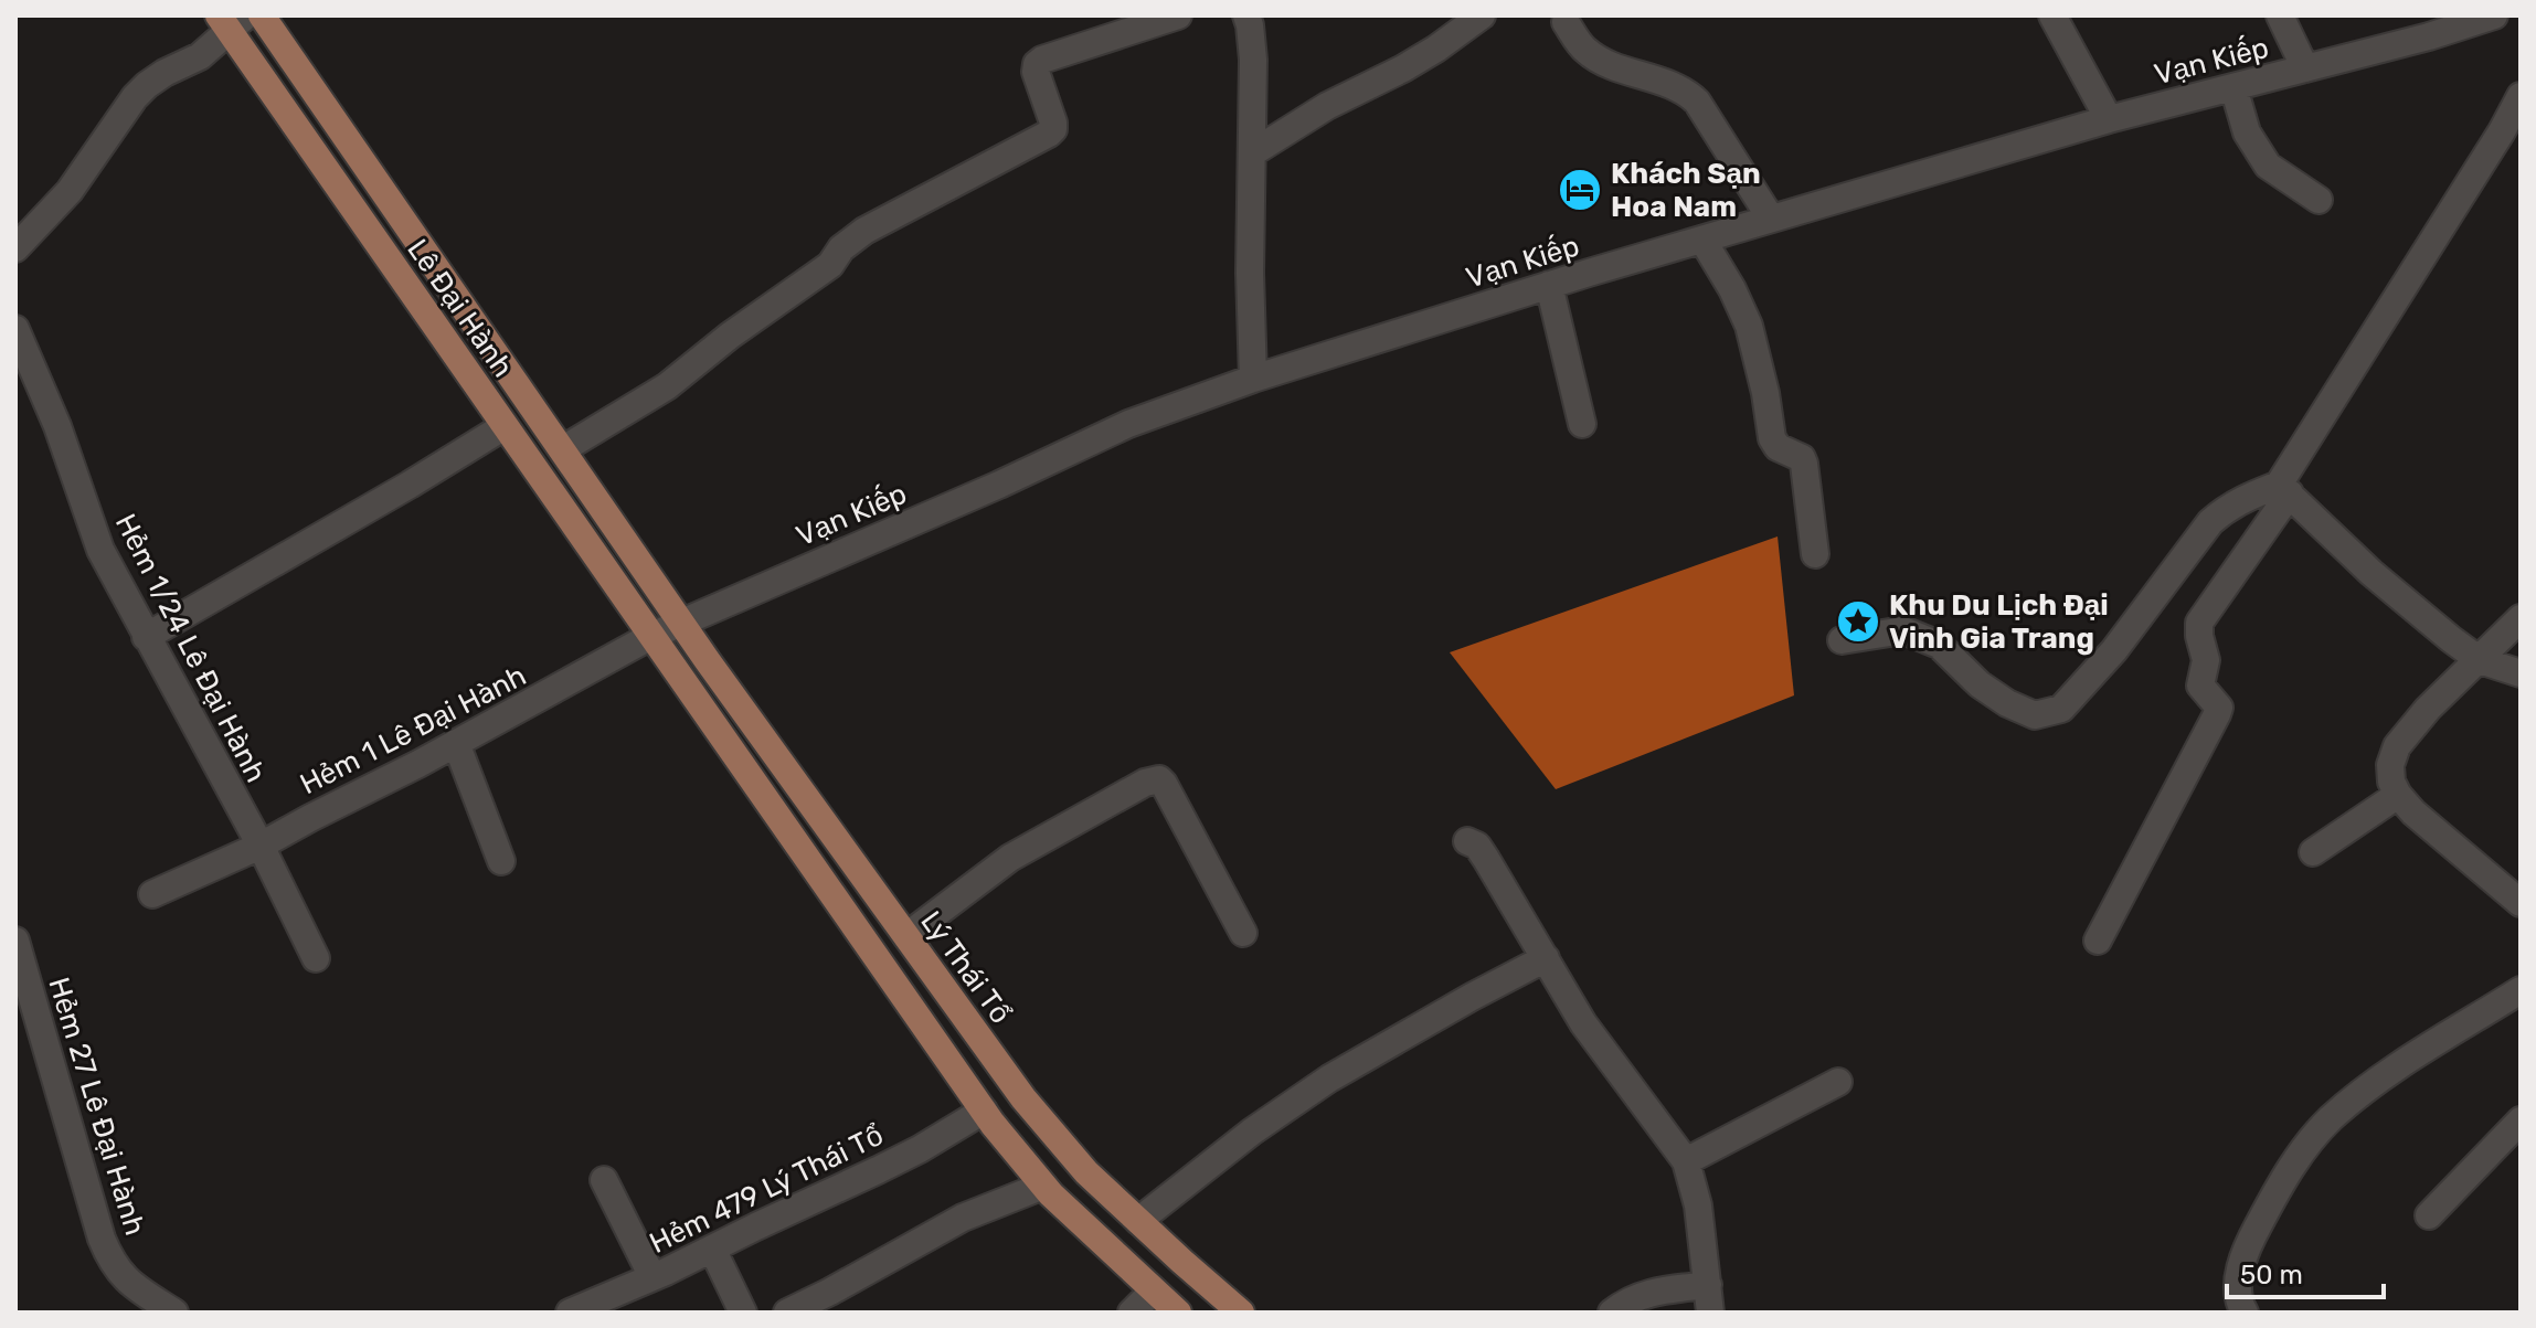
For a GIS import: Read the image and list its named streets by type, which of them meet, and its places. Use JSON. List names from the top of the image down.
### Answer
{
  "streets": {
    "main road": ["Lê Đại Hành", "Lý Thái Tổ"],
    "street": [
      "Vạn Kiếp",
      "Hẻm 1/24 Lê Đại Hành",
      "Hẻm 1 Lê Đại Hành",
      "Hẻm 27 Lê Đại Hành",
      "Hẻm 479 Lý Thái Tổ"
    ]
  },
  "crossings": [
    ["Vạn Kiếp", "Lê Đại Hành"],
    ["Vạn Kiếp", "Hẻm 1 Lê Đại Hành"],
    ["Vạn Kiếp", "Lý Thái Tổ"],
    ["Lê Đại Hành", "Hẻm 1 Lê Đại Hành"],
    ["Lê Đại Hành", "Lý Thái Tổ"],
    ["Hẻm 1/24 Lê Đại Hành", "Hẻm 1 Lê Đại Hành"]
  ],
  "places": {
    "hotel": ["Khách Sạn Hoa Nam"],
    "place": ["Khu Du Lịch Đại Vinh Gia Trang"]
  },
  "scale_bar": "50 m"
}
